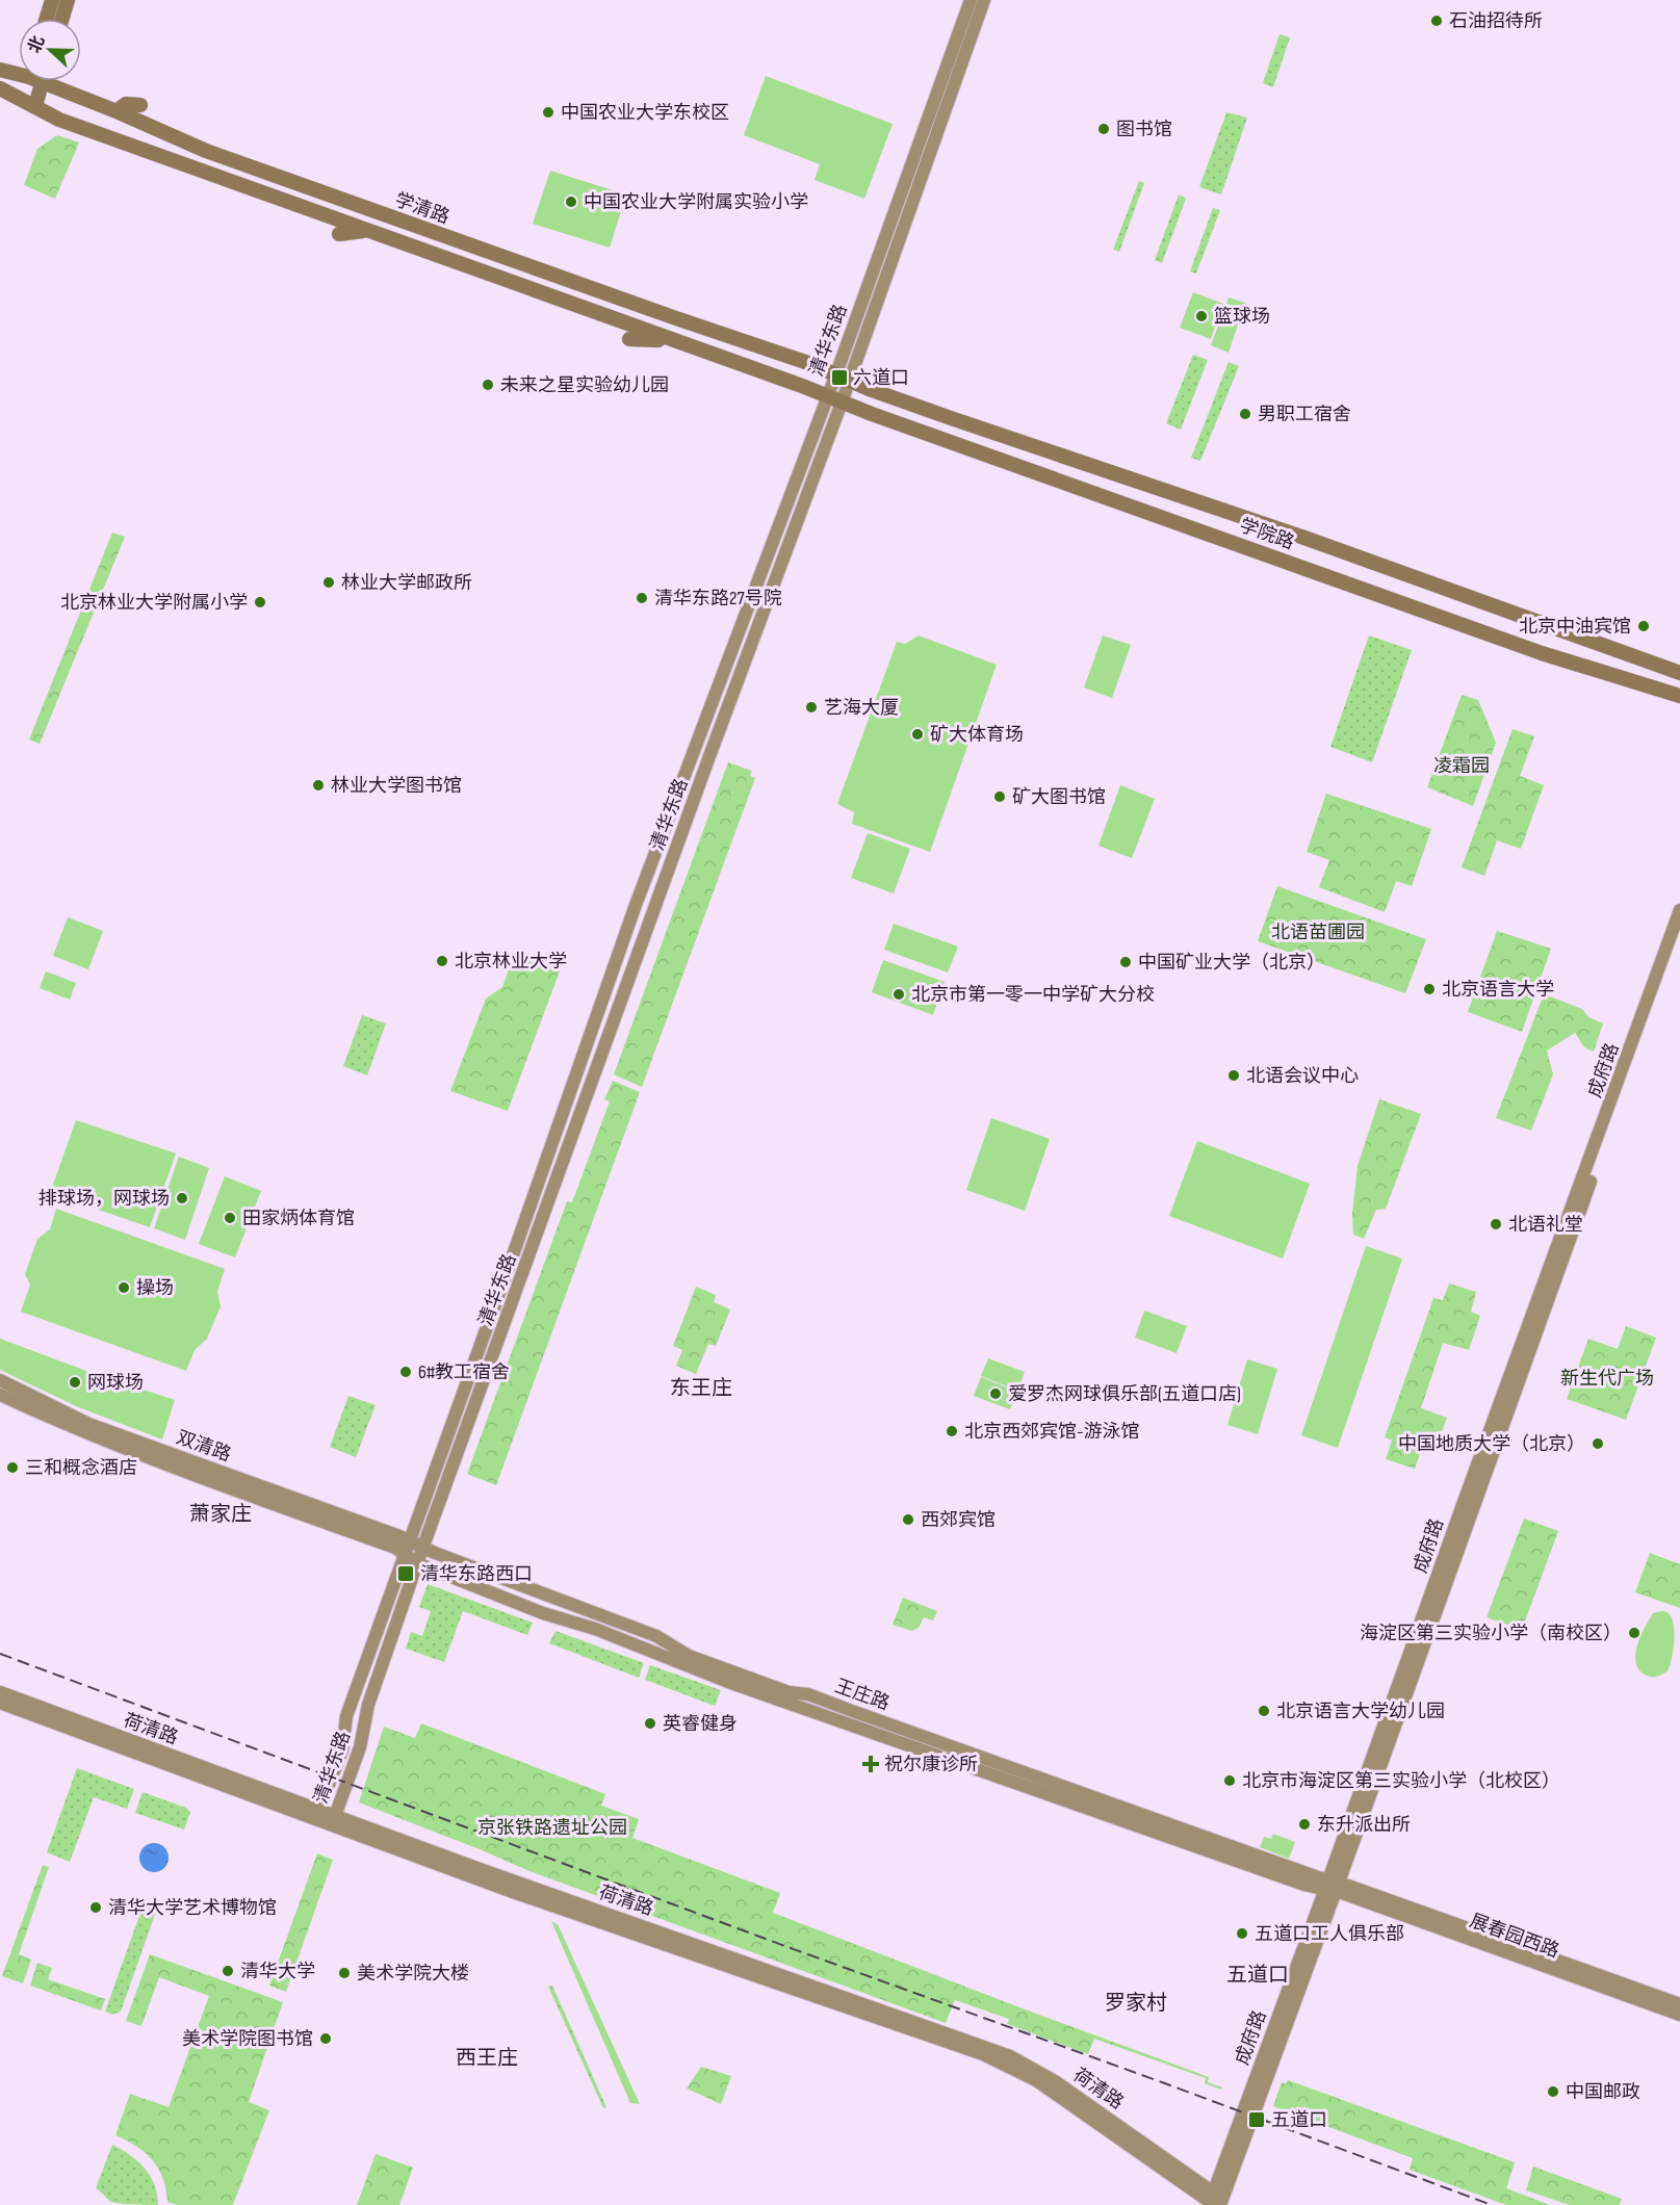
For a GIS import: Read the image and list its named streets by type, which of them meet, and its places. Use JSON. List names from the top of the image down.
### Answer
{
  "streets": {
    "main road": [
      "学清路",
      "清华东路",
      "学院路",
      "成府路",
      "双清路",
      "王庄路",
      "荷清路",
      "展春园西路"
    ]
  },
  "crossings": [
    ["学清路", "清华东路"],
    ["学清路", "学院路"],
    ["清华东路", "学院路"],
    ["清华东路", "双清路"],
    ["清华东路", "王庄路"],
    ["清华东路", "荷清路"],
    ["成府路", "王庄路"],
    ["成府路", "荷清路"],
    ["成府路", "展春园西路"],
    ["双清路", "王庄路"],
    ["王庄路", "展春园西路"]
  ],
  "districts": [
    "东王庄",
    "萧家庄",
    "五道口",
    "罗家村",
    "西王庄"
  ],
  "parks": [
    "凌霜园",
    "北语苗圃园",
    "新生代广场",
    "京张铁路遗址公园"
  ],
  "places": {
    "other": [
      "石油招待所",
      "中国农业大学东校区",
      "图书馆",
      "中国农业大学附属实验小学",
      "篮球场",
      "未来之星实验幼儿园",
      "男职工宿舍",
      "林业大学邮政所",
      "清华东路27号院",
      "北京林业大学附属小学",
      "北京中油宾馆",
      "艺海大厦",
      "矿大体育场",
      "林业大学图书馆",
      "矿大图书馆",
      "北京林业大学",
      "中国矿业大学（北京）",
      "北京语言大学",
      "北京市第一零一中学矿大分校",
      "北语会议中心",
      "排球场，网球场",
      "田家炳体育馆",
      "北语礼堂",
      "操场",
      "6#教工宿舍",
      "网球场",
      "爱罗杰网球俱乐部(五道口店)",
      "北京西郊宾馆-游泳馆",
      "中国地质大学（北京）",
      "三和概念酒店",
      "西郊宾馆",
      "海淀区第三实验小学（南校区）",
      "北京语言大学幼儿园",
      "英睿健身",
      "北京市海淀区第三实验小学（北校区）",
      "东升派出所",
      "清华大学艺术博物馆",
      "五道口工人俱乐部",
      "清华大学",
      "美术学院大楼",
      "美术学院图书馆",
      "中国邮政"
    ],
    "transit": ["六道口", "清华东路西口", "五道口"],
    "health": ["祝尔康诊所"]
  },
  "north": "left"
}
